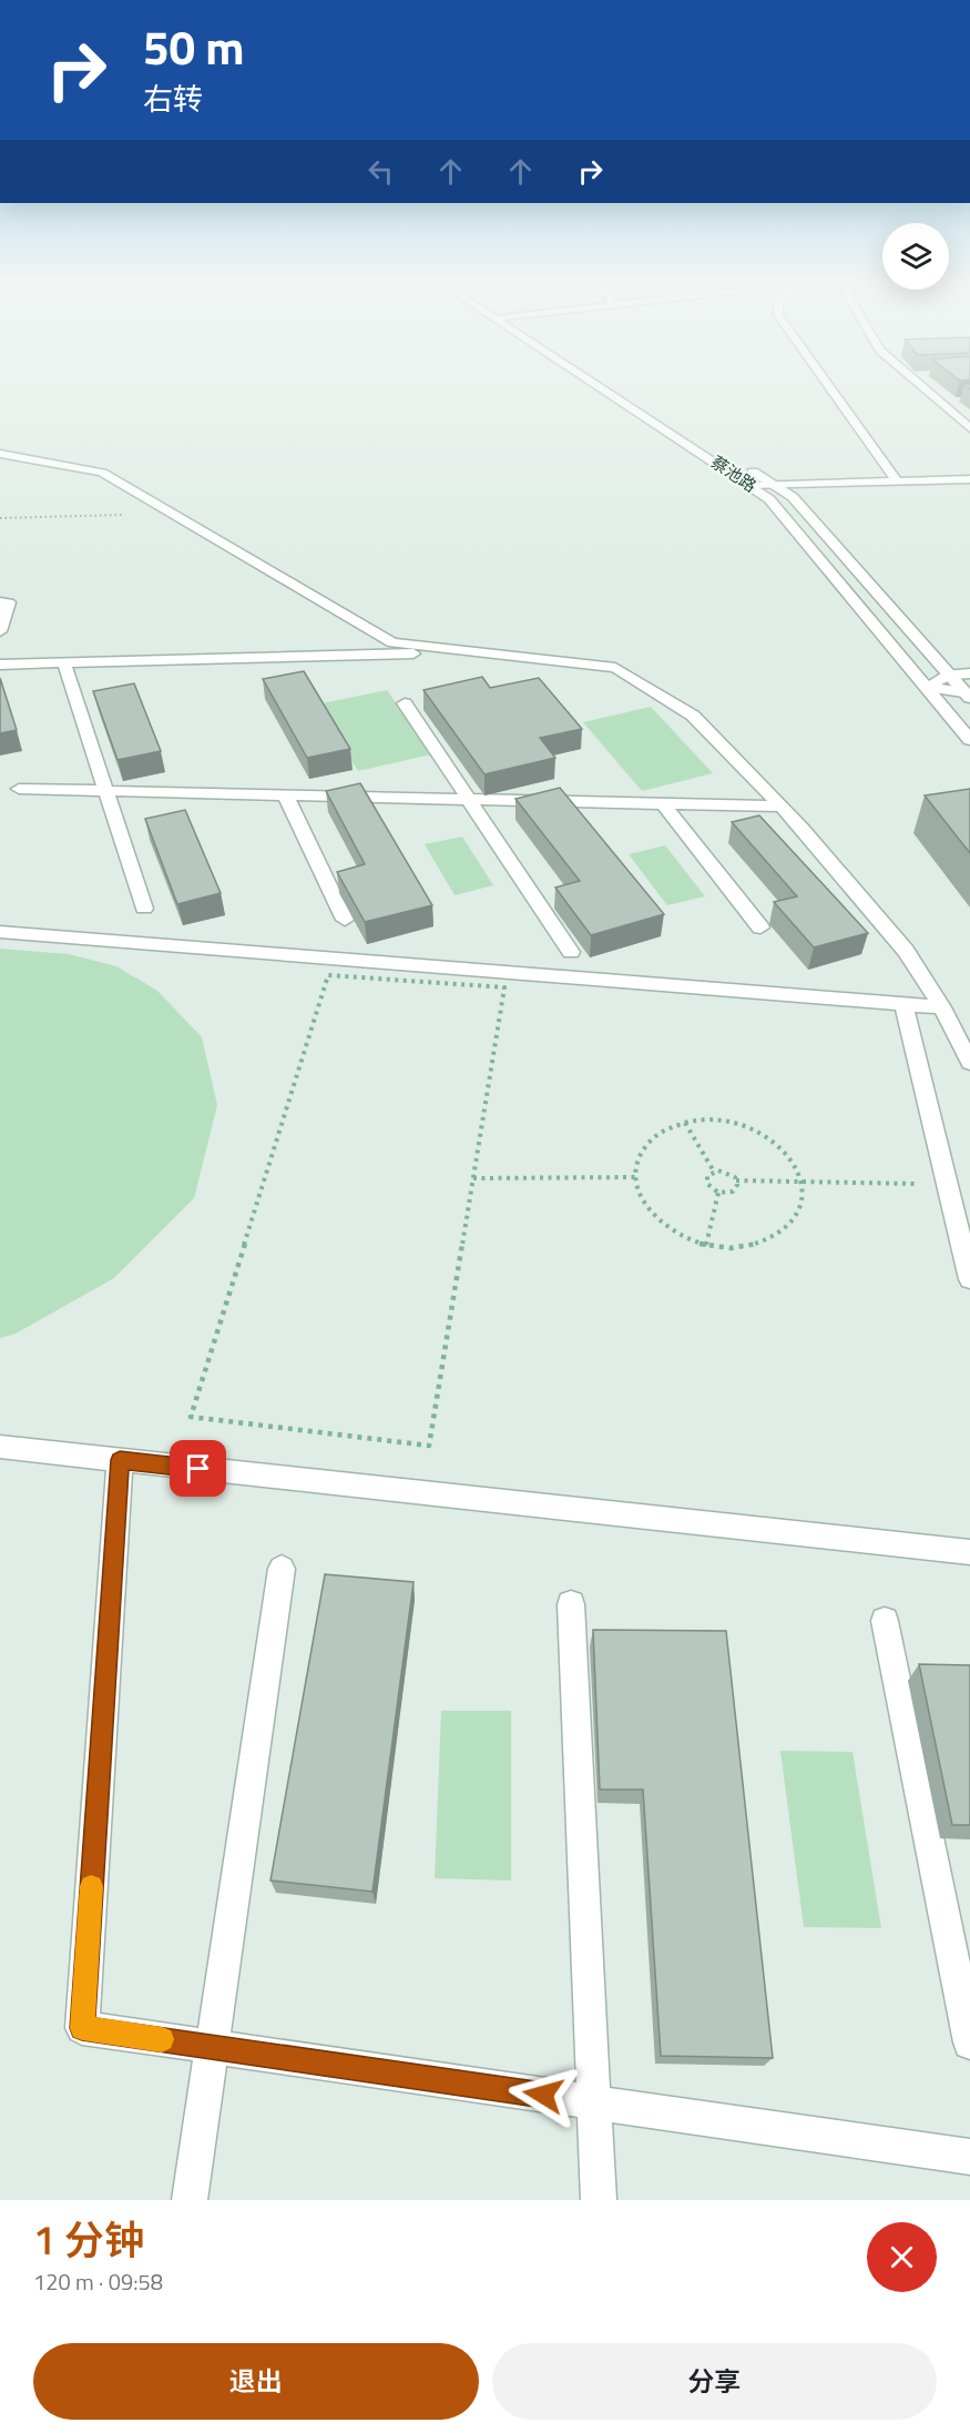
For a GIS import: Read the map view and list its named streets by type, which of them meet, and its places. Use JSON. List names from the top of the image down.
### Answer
{
  "streets": {
    "street": ["蔡池路"]
  },
  "page": {
    "turn": ["50 m", "右转"],
    "heading": ["1 分钟", "120 m · 09:58"],
    "buttons": ["退出", "分享"]
  }
}
